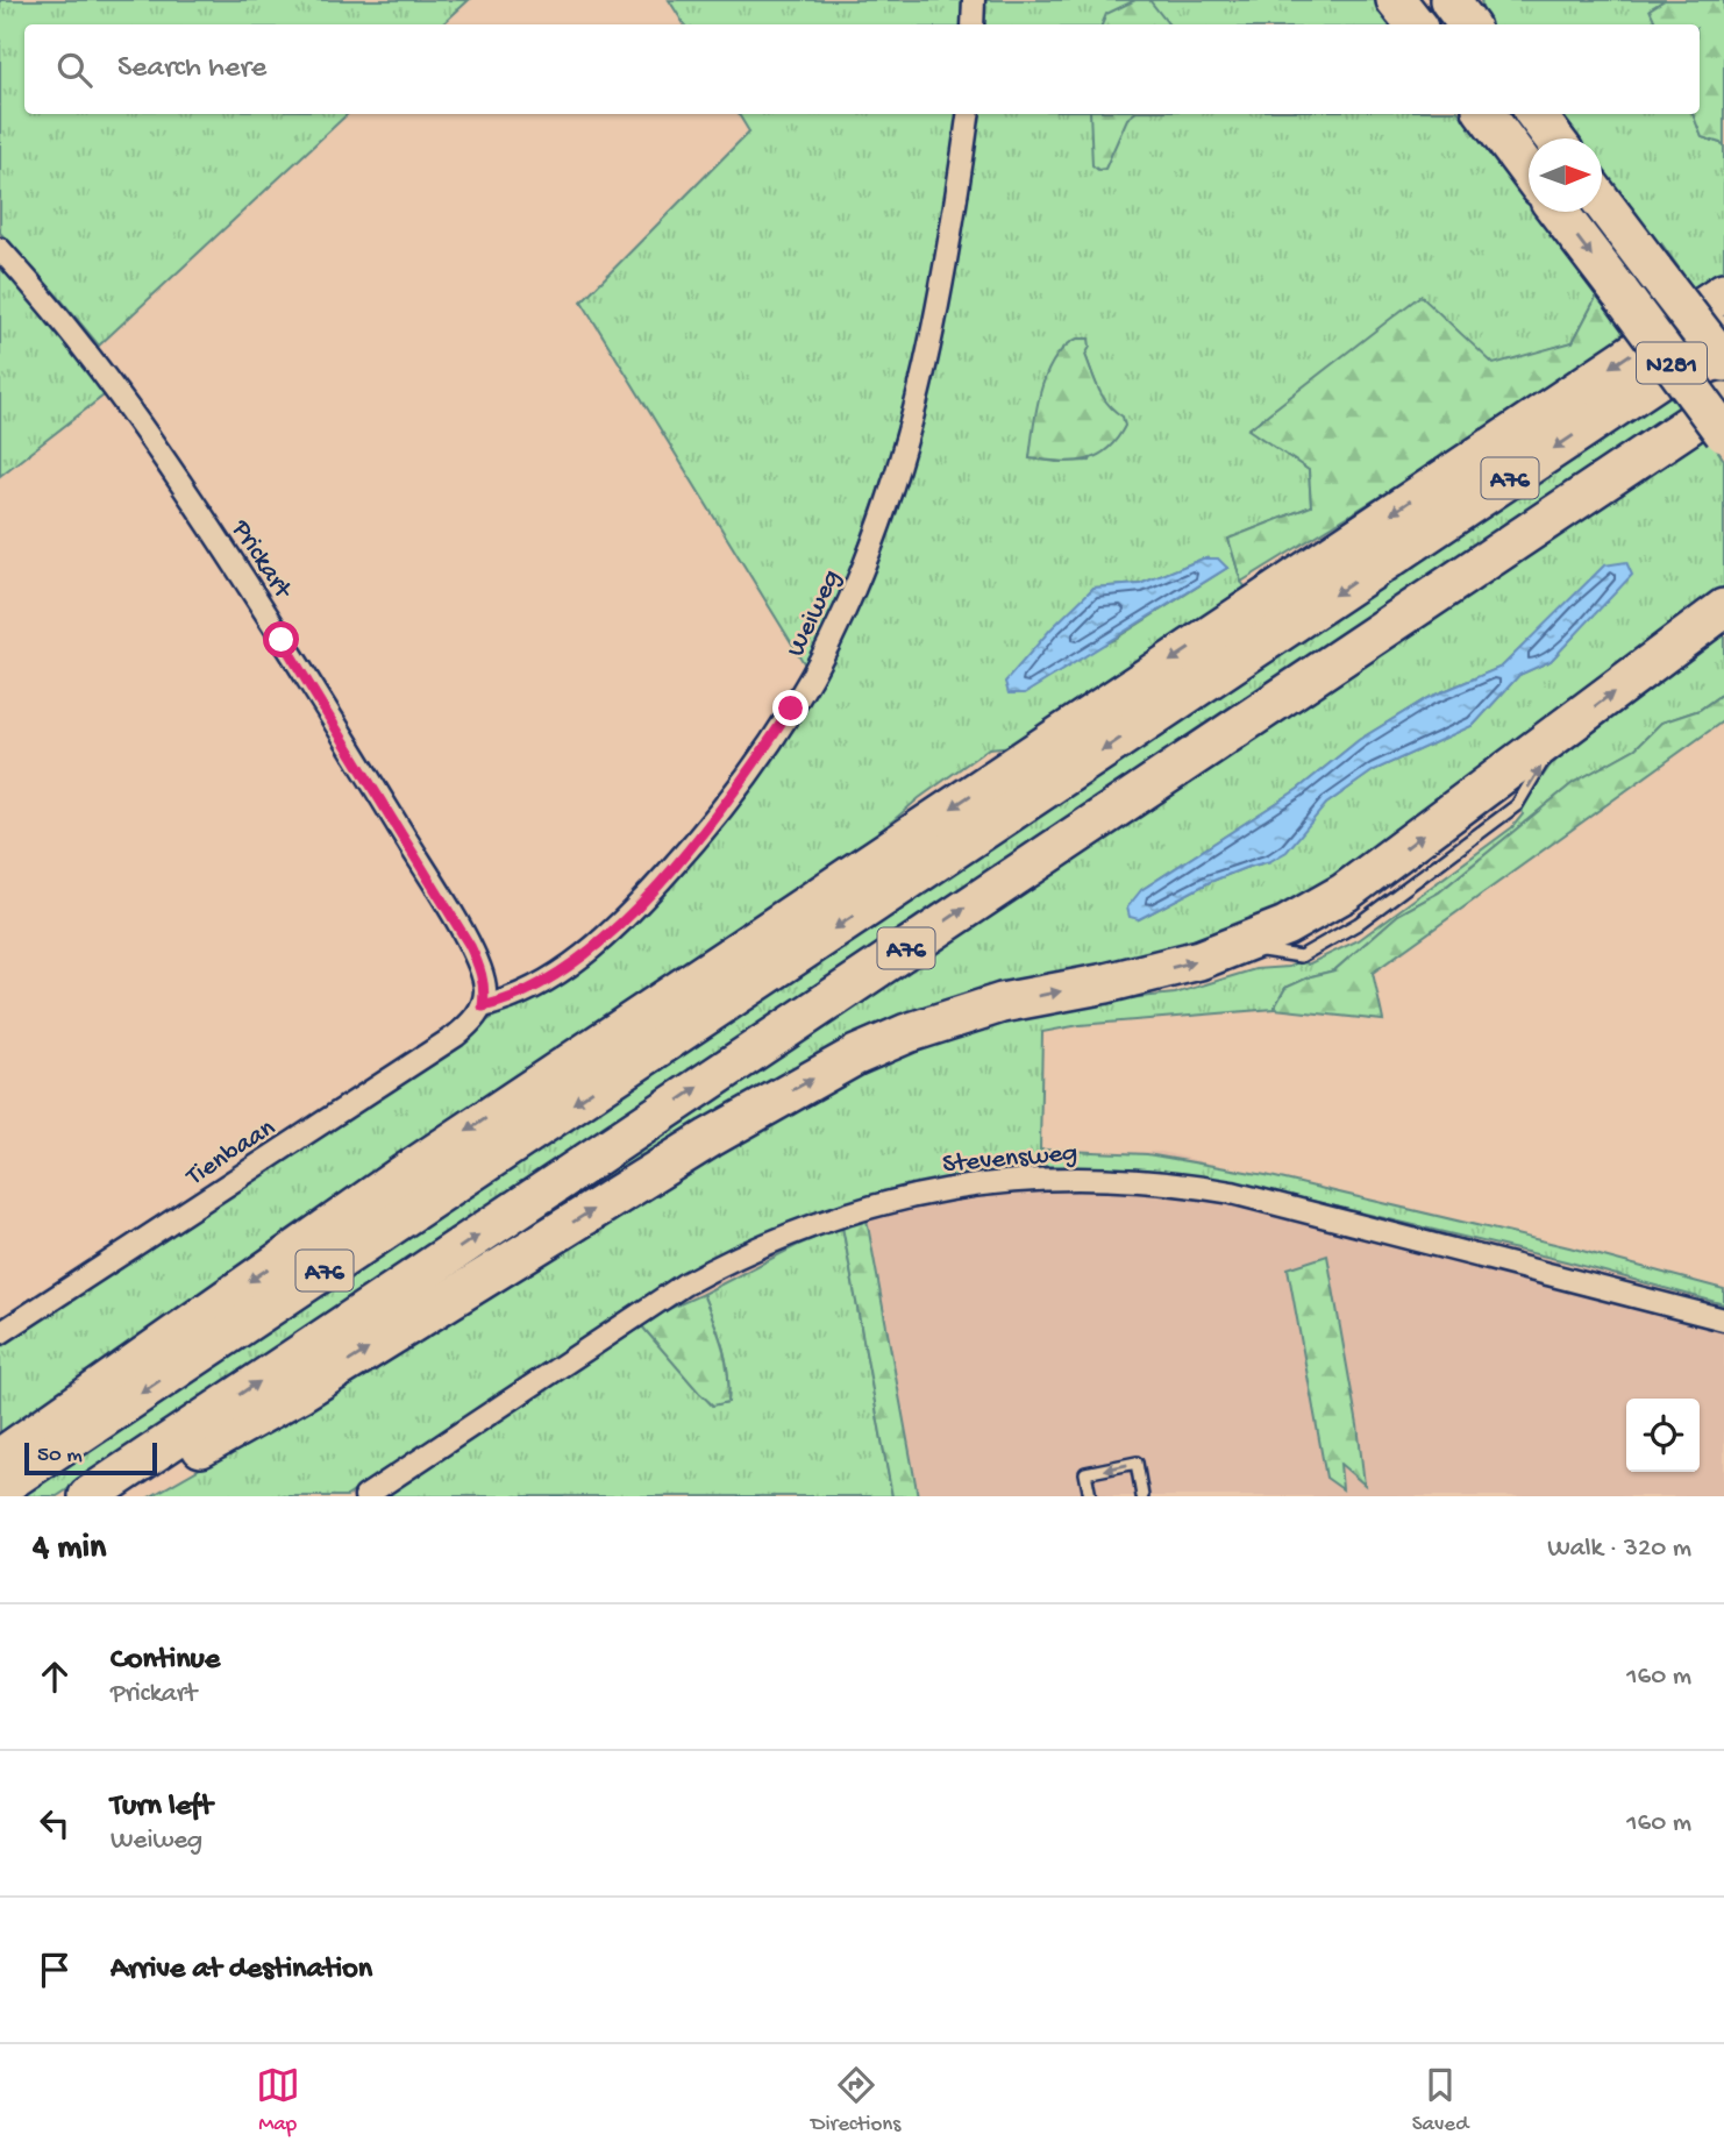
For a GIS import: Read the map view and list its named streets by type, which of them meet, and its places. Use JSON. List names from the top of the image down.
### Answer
{
  "streets": {
    "highway": ["N281", "A76"],
    "street": [
      "Prickart",
      "Weiweg",
      "Tienbaan",
      "Stevensweg"
    ]
  },
  "crossings": [
    ["Prickart", "Weiweg"],
    ["Prickart", "Tienbaan"],
    ["Weiweg", "Tienbaan"]
  ],
  "scale_bar": "50 m",
  "north": "right",
  "page": {
    "search": "Search here",
    "scale": "50 m",
    "heading": ["4 min", "Walk · 320 m"],
    "list": [
      ["Continue", "Prickart", "160 m"],
      ["Turn left", "Weiweg", "160 m"],
      "Arrive at destination"
    ],
    "nav": ["Map", "Directions", "Saved"]
  }
}
